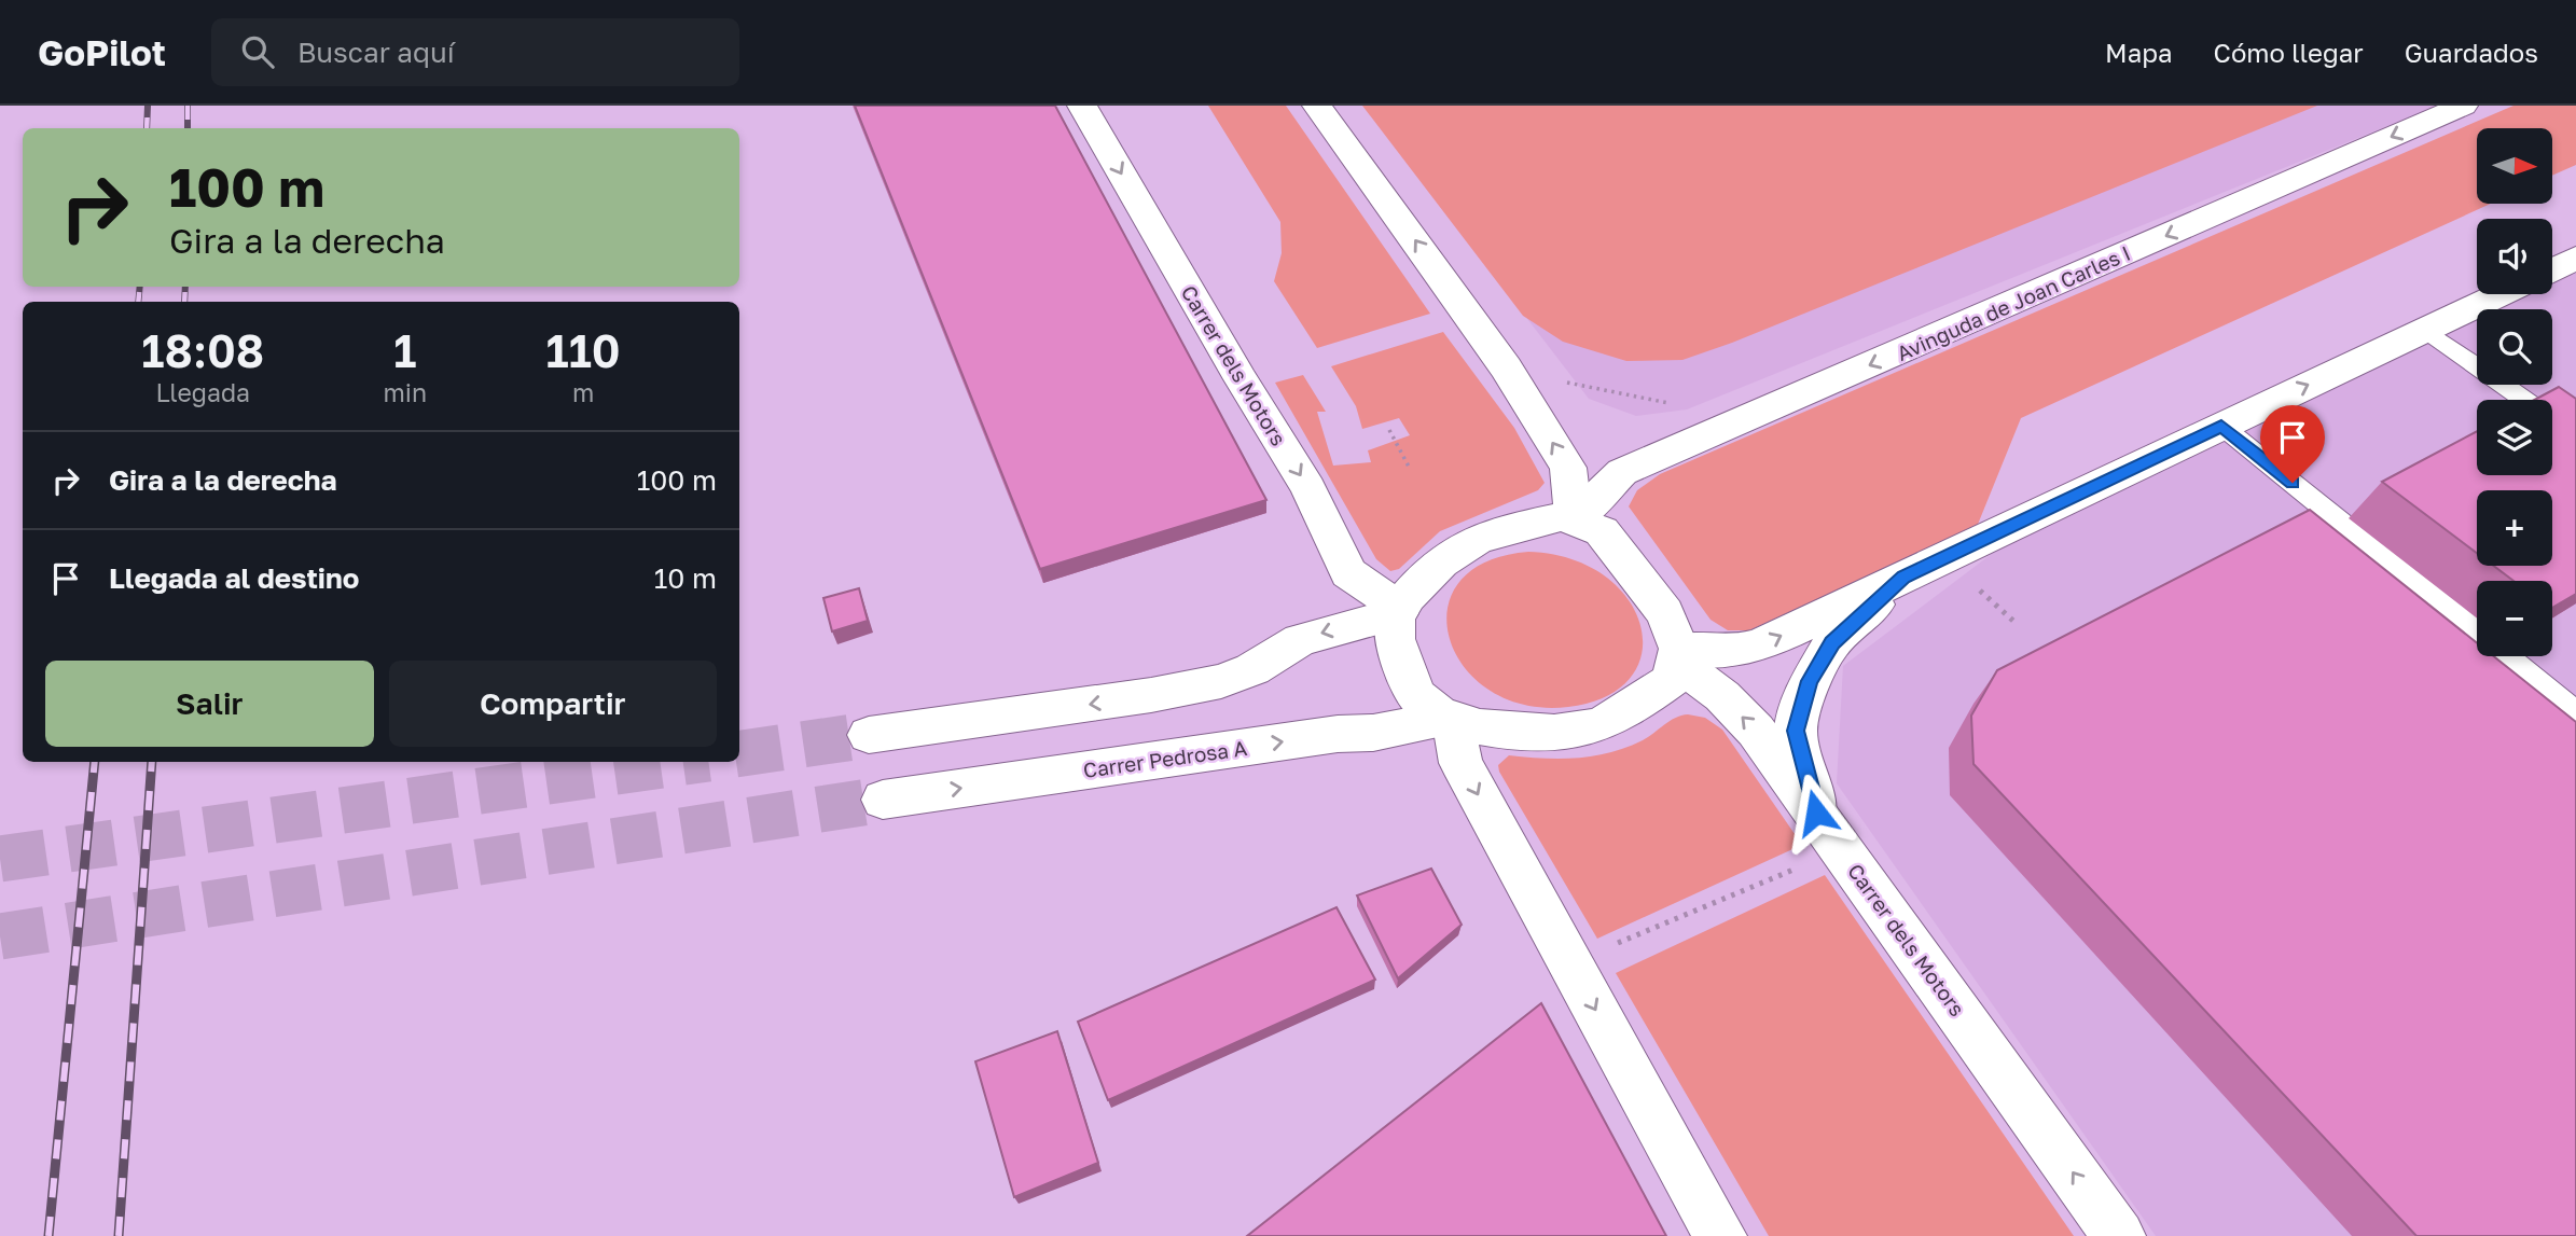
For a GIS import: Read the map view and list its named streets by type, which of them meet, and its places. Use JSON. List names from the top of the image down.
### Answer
{
  "streets": {
    "street": ["Avinguda de Joan Carles I", "Carrer dels Motors", "Carrer Pedrosa A"]
  },
  "crossings": [
    ["Avinguda de Joan Carles I", "Carrer dels Motors"],
    ["Avinguda de Joan Carles I", "Carrer Pedrosa A"],
    ["Carrer dels Motors", "Carrer Pedrosa A"]
  ],
  "north": "right",
  "page": {
    "header": "GoPilot",
    "search": "Buscar aquí",
    "nav": ["Mapa", "Cómo llegar", "Guardados"],
    "map_buttons": ["+", "−"],
    "turn": ["100 m", "Gira a la derecha"],
    "eta": [
      "18:08",
      "Llegada",
      "1",
      "min",
      "110",
      "m"
    ],
    "list": [
      {
        "name": "Gira a la derecha",
        "value": "100 m"
      },
      {
        "name": "Llegada al destino",
        "value": "10 m"
      }
    ],
    "buttons": ["Salir", "Compartir"]
  }
}
